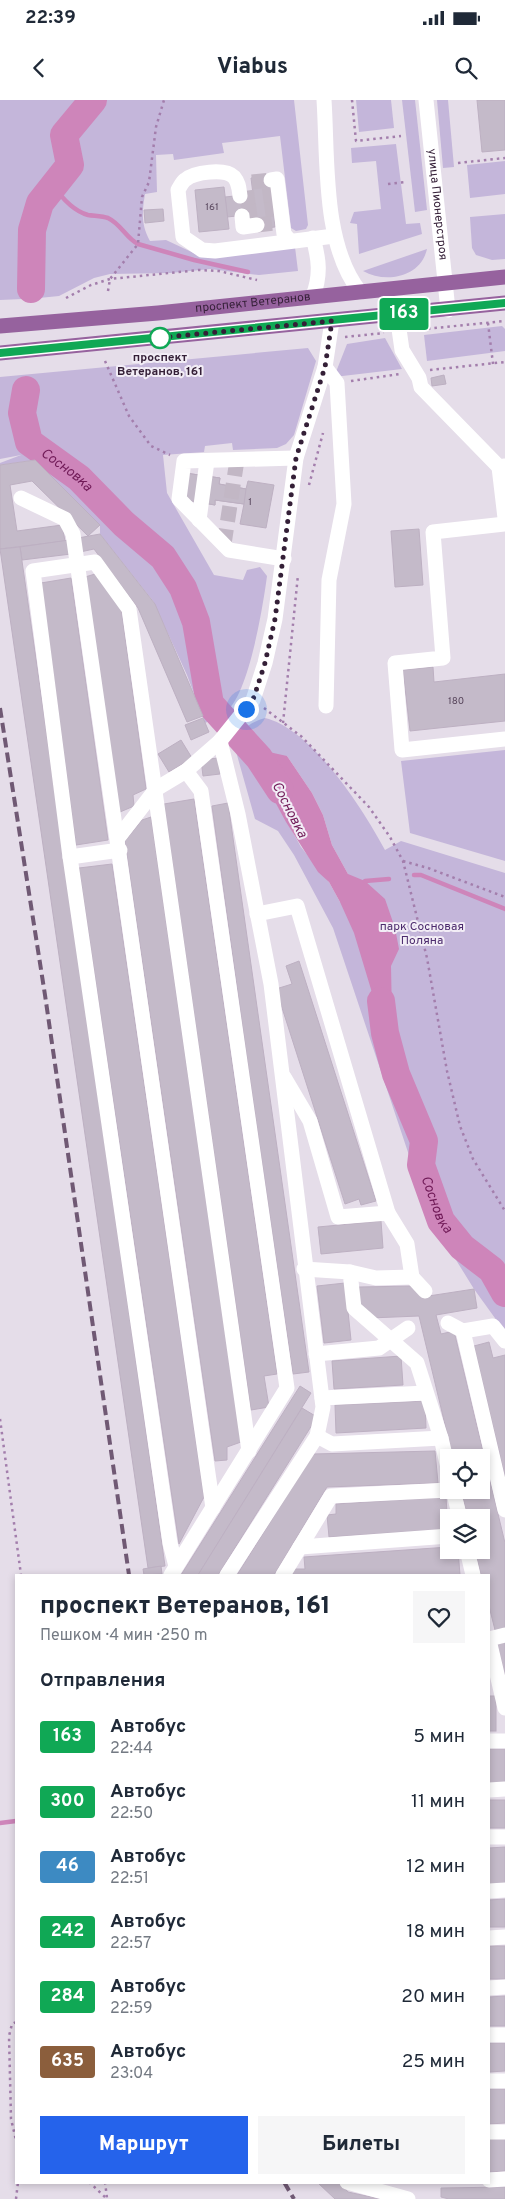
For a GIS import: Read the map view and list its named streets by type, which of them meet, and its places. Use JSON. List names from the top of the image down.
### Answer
{
  "streets": {
    "main road": ["проспект Ветеранов"],
    "street": ["улица Пионерстроя"]
  },
  "crossings": [
    ["улица Пионерстроя", "проспект Ветеранов"]
  ],
  "water": ["Сосновка"],
  "parks": ["парк Сосновая Поляна"],
  "places": ["проспект Ветеранов, 161"],
  "lines": ["bus line 163"],
  "house_numbers": ["161", "1", "180"],
  "page": {
    "status": "22:39",
    "header": "Viabus",
    "on_map": "163",
    "heading": [
      ["проспект Ветеранов, 161", "Пешком · 4 мин · 250 m"],
      "Отправления"
    ],
    "list": [
      {
        "mark": "163",
        "name": "Автобус",
        "note": "22:44",
        "value": "5 мин"
      },
      {
        "mark": "300",
        "name": "Автобус",
        "note": "22:50",
        "value": "11 мин"
      },
      {
        "mark": "46",
        "name": "Автобус",
        "note": "22:51",
        "value": "12 мин"
      },
      {
        "mark": "242",
        "name": "Автобус",
        "note": "22:57",
        "value": "18 мин"
      },
      {
        "mark": "284",
        "name": "Автобус",
        "note": "22:59",
        "value": "20 мин"
      },
      {
        "mark": "635",
        "name": "Автобус",
        "note": "23:04",
        "value": "25 мин"
      }
    ],
    "buttons": ["Маршрут", "Билеты"]
  }
}
